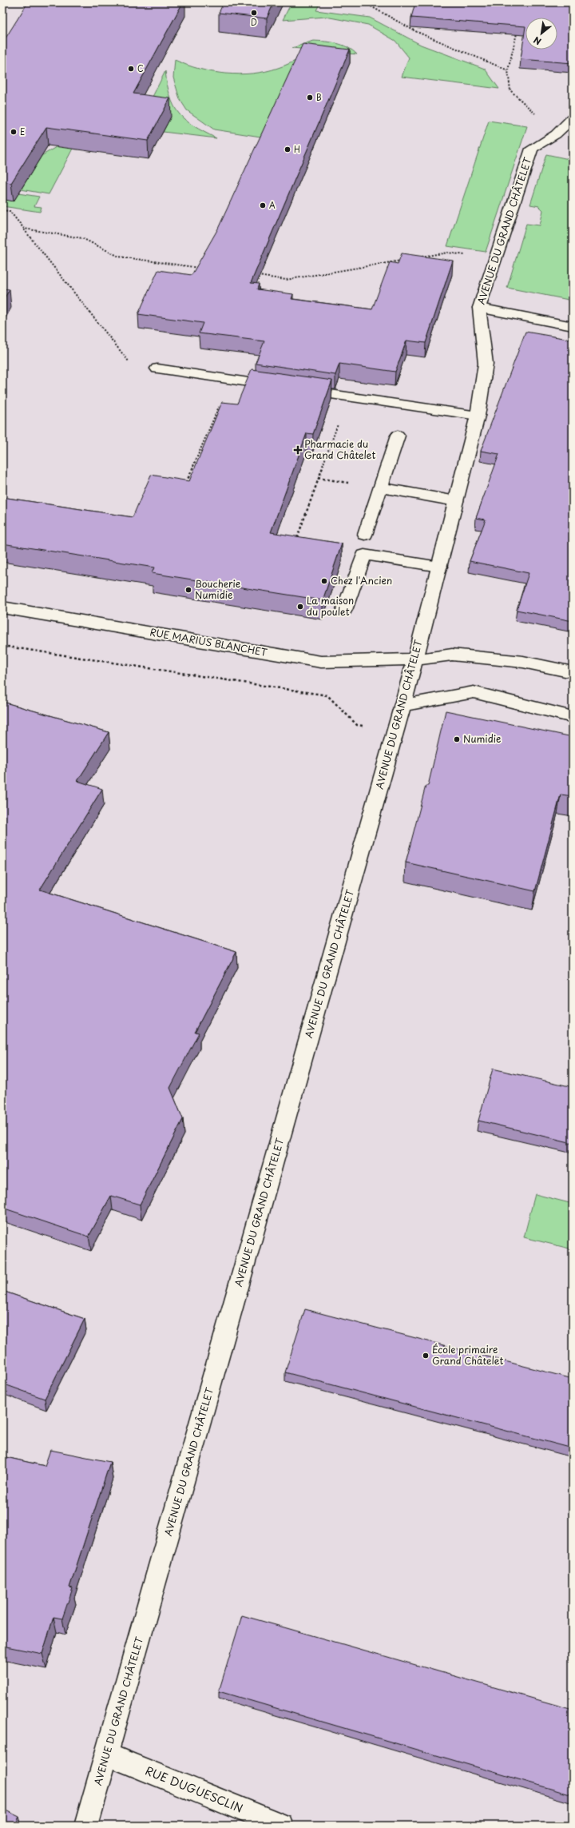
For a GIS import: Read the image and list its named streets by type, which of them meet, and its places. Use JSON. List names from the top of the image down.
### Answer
{
  "streets": {
    "street": ["AVENUE DU GRAND CHÂTELET", "RUE MARIUS BLANCHET", "RUE DUGUESCLIN"]
  },
  "crossings": [
    ["AVENUE DU GRAND CHÂTELET", "RUE MARIUS BLANCHET"],
    ["AVENUE DU GRAND CHÂTELET", "RUE DUGUESCLIN"]
  ],
  "places": {
    "other": [
      "D",
      "C",
      "B",
      "E",
      "H",
      "A",
      "Chez l'Ancien",
      "Boucherie Numidie",
      "La maison du poulet",
      "Numidie",
      "École primaire Grand Châtelet"
    ],
    "health": ["Pharmacie du Grand Châtelet"]
  },
  "north": "bottom left"
}
